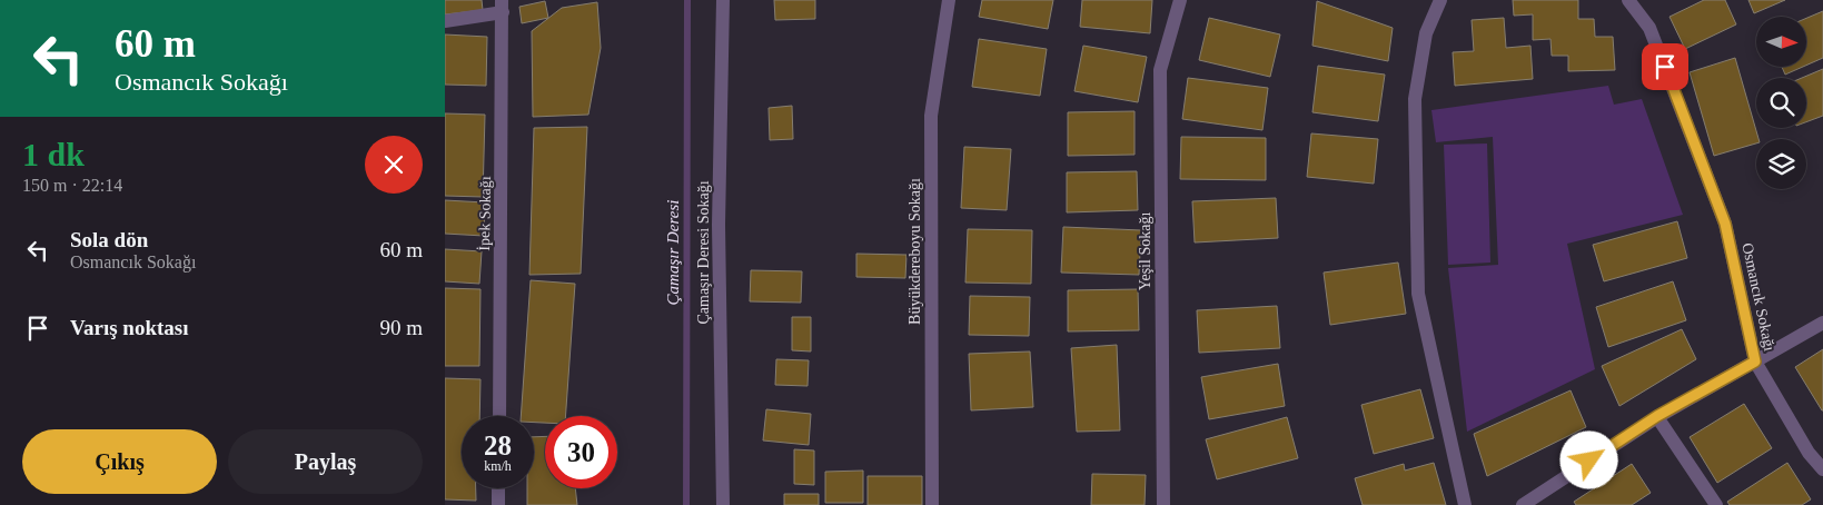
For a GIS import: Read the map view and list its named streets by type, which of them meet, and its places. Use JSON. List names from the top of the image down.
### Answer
{
  "streets": {
    "street": [
      "İpek Sokağı",
      "Büyükdereboyu Sokağı",
      "Yeşil Sokağı",
      "Çamaşır Deresi Sokağı",
      "Osmancık Sokağı"
    ]
  },
  "water": ["Çamaşır Deresi"],
  "north": "right",
  "page": {
    "turn": ["60 m", "Osmancık Sokağı"],
    "heading": ["1 dk", "150 m · 22:14"],
    "list": [
      {
        "name": "Sola dön",
        "note": "Osmancık Sokağı",
        "value": "60 m"
      },
      {
        "name": "Varış noktası",
        "value": "90 m"
      }
    ],
    "speed": "28 km/h",
    "limit": "30",
    "buttons": ["Çıkış", "Paylaş"]
  }
}
